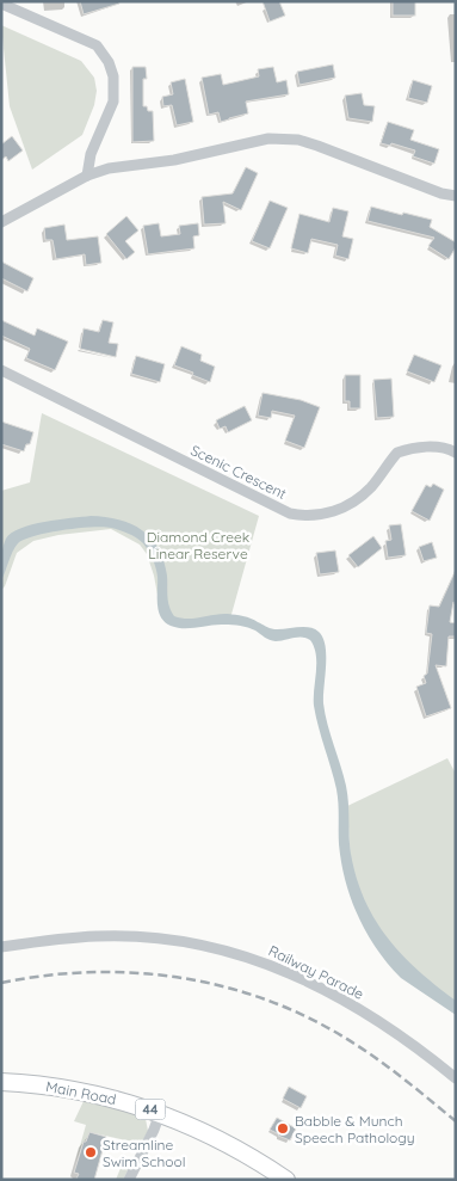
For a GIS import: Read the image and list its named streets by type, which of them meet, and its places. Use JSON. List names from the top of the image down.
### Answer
{
  "streets": {
    "main road": ["Main Road", "44"],
    "street": ["Scenic Crescent", "Railway Parade"]
  },
  "parks": ["Diamond Creek Linear Reserve"],
  "places": ["Babble & Munch Speech Pathology", "Streamline Swim School"]
}
